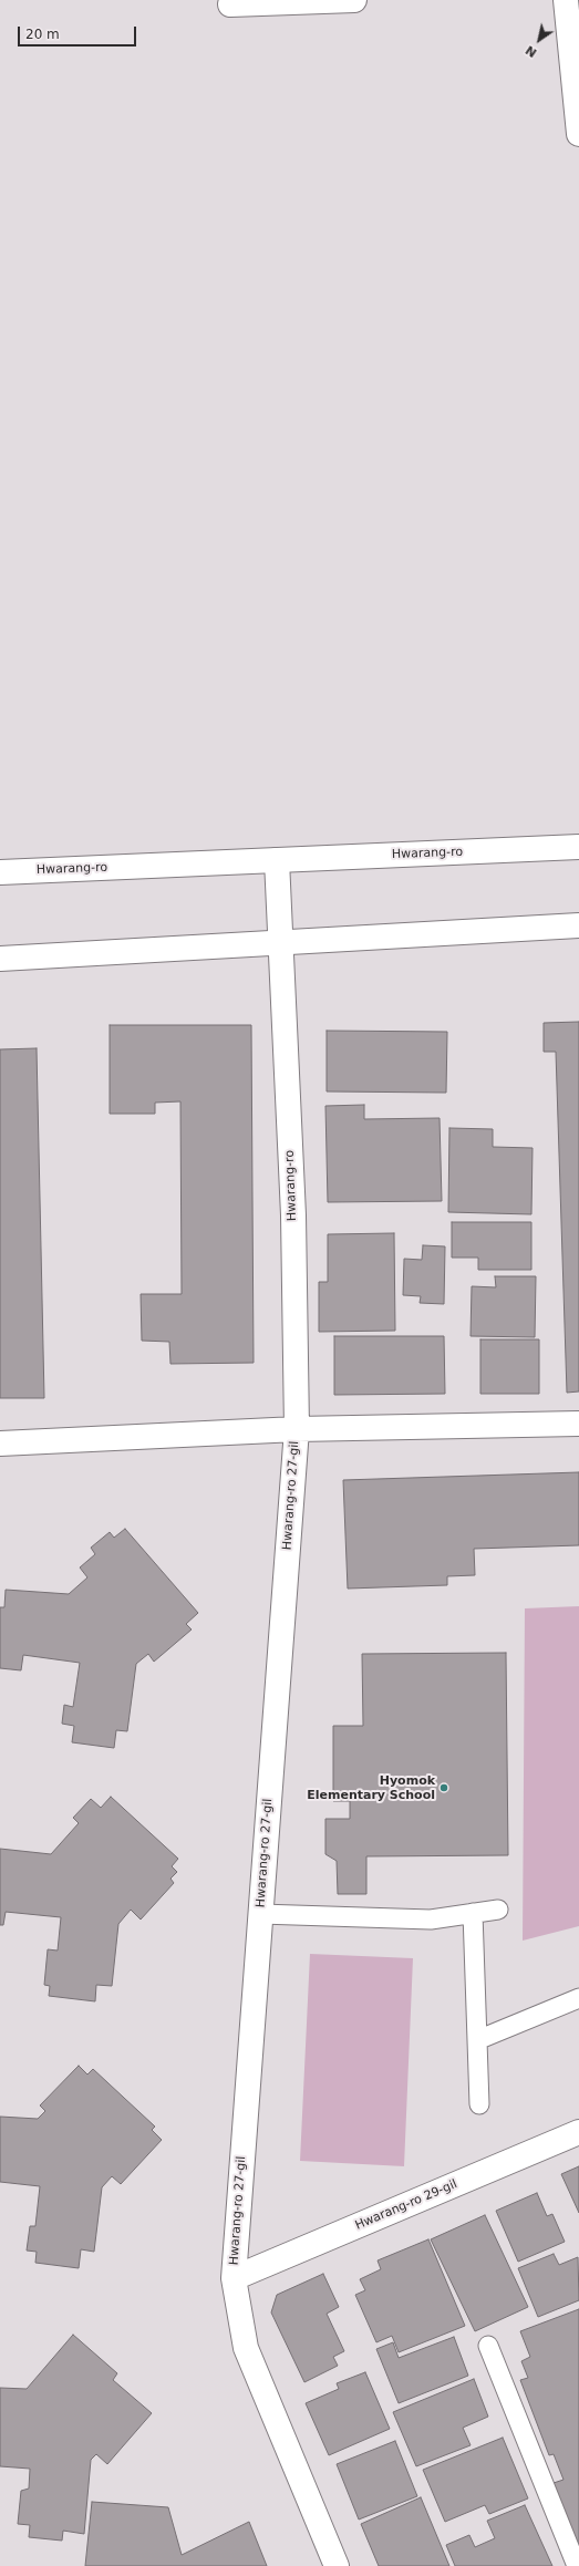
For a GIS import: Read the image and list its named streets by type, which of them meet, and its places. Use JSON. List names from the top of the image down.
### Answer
{
  "streets": {
    "street": ["Hwarang-ro", "Hwarang-ro 27-gil", "Hwarang-ro 29-gil"]
  },
  "crossings": [
    ["Hwarang-ro", "Hwarang-ro 27-gil"],
    ["Hwarang-ro 27-gil", "Hwarang-ro 29-gil"]
  ],
  "places": ["Hyomok Elementary School"],
  "scale_bar": "20 m",
  "north": "bottom left"
}
